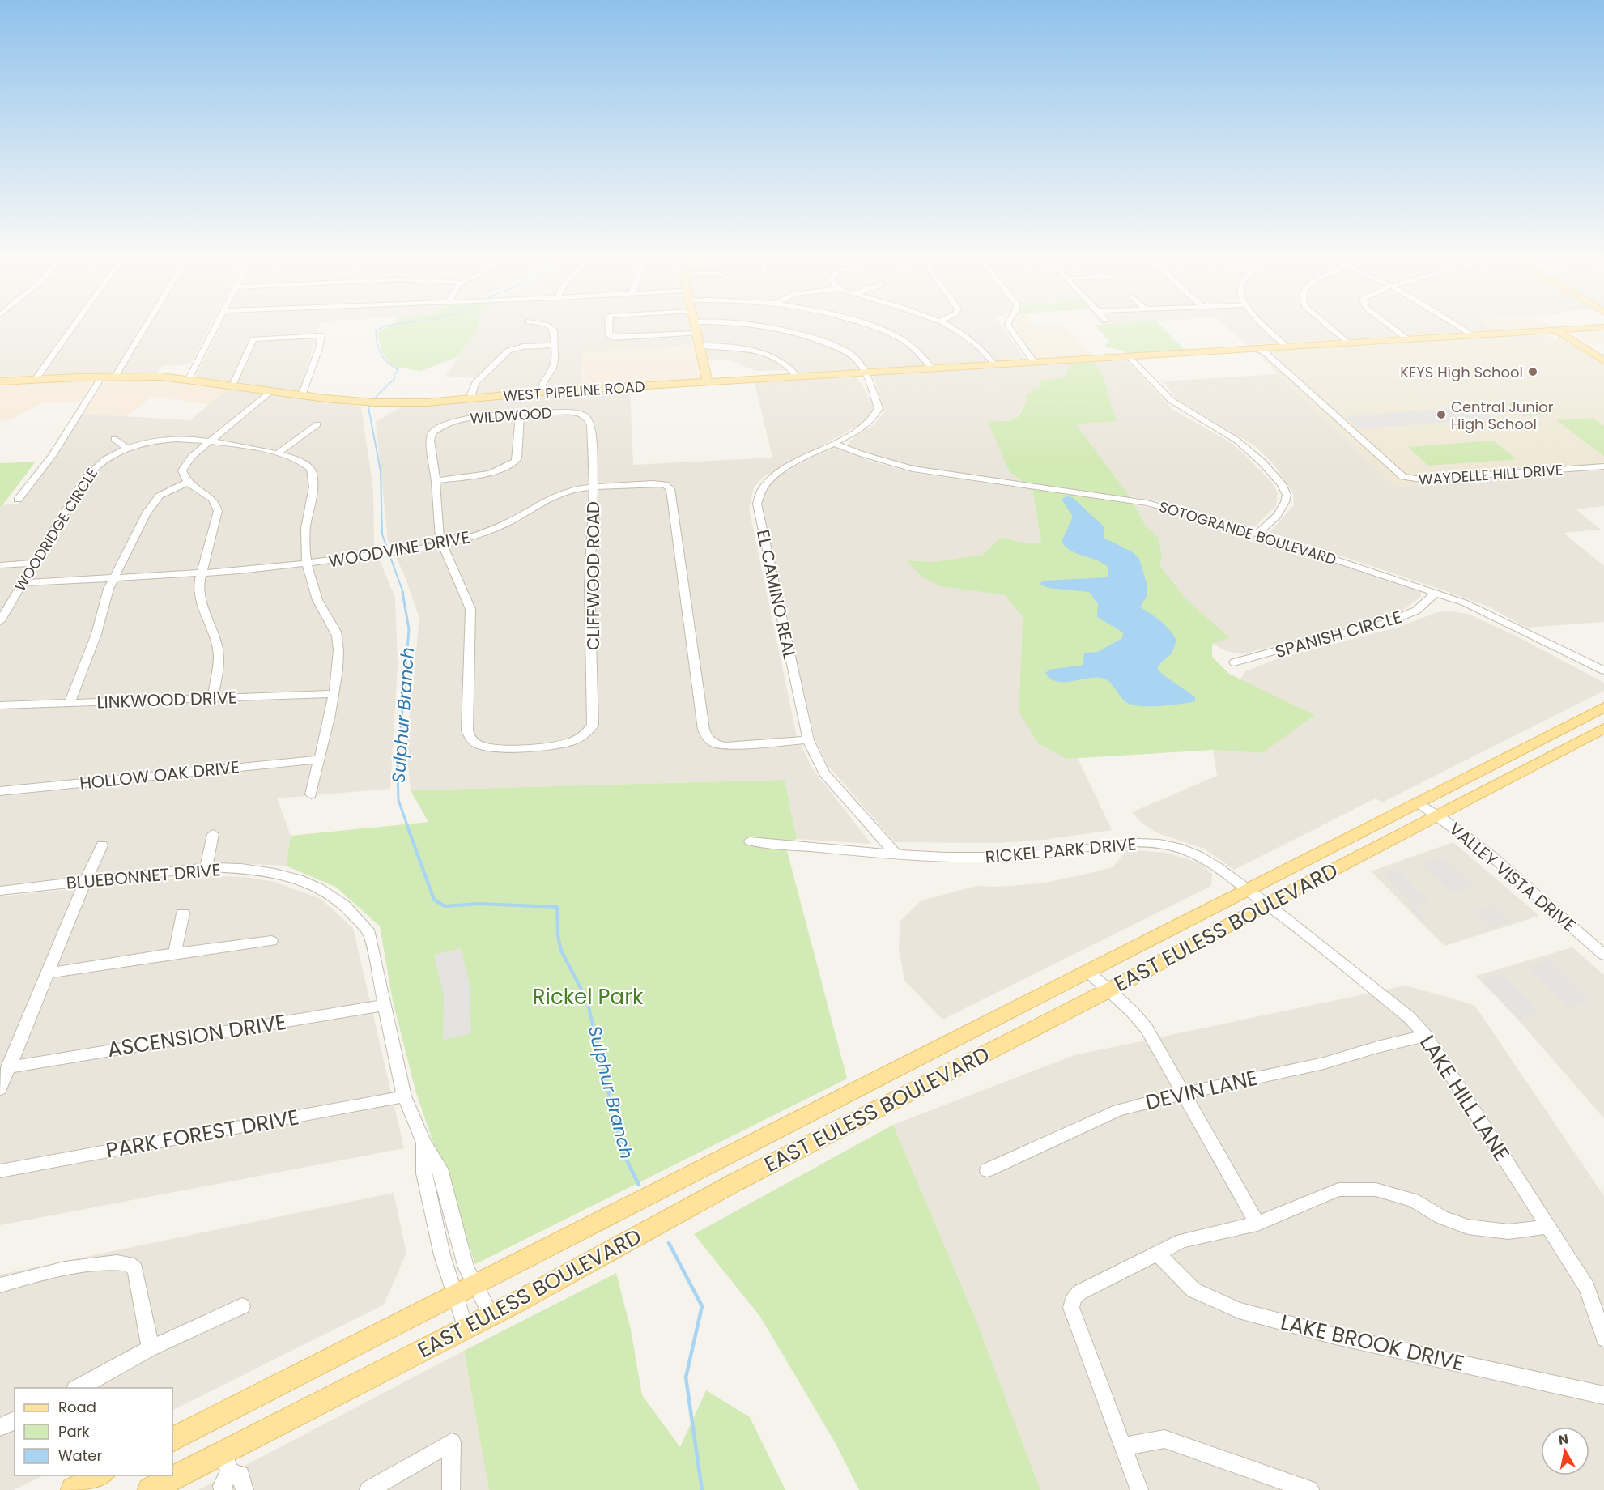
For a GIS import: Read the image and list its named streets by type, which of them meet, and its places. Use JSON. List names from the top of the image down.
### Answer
{
  "streets": {
    "main road": ["WEST PIPELINE ROAD", "EAST EULESS BOULEVARD"],
    "street": [
      "WILDWOOD",
      "WAYDELLE HILL DRIVE",
      "WOODRIDGE CIRCLE",
      "SOTOGRANDE BOULEVARD",
      "WOODVINE DRIVE",
      "CLIFFWOOD ROAD",
      "EL CAMINO REAL",
      "SPANISH CIRCLE",
      "LINKWOOD DRIVE",
      "HOLLOW OAK DRIVE",
      "RICKEL PARK DRIVE",
      "BLUEBONNET DRIVE",
      "VALLEY VISTA DRIVE",
      "ASCENSION DRIVE",
      "DEVIN LANE",
      "LAKE HILL LANE",
      "PARK FOREST DRIVE",
      "LAKE BROOK DRIVE"
    ]
  },
  "crossings": [
    ["WEST PIPELINE ROAD", "WAYDELLE HILL DRIVE"],
    ["WEST PIPELINE ROAD", "EL CAMINO REAL"],
    ["WILDWOOD", "CLIFFWOOD ROAD"],
    ["WOODRIDGE CIRCLE", "WOODVINE DRIVE"],
    ["SOTOGRANDE BOULEVARD", "EL CAMINO REAL"],
    ["SOTOGRANDE BOULEVARD", "SPANISH CIRCLE"],
    ["WOODVINE DRIVE", "CLIFFWOOD ROAD"],
    ["WOODVINE DRIVE", "EL CAMINO REAL"],
    ["EL CAMINO REAL", "RICKEL PARK DRIVE"],
    ["RICKEL PARK DRIVE", "EAST EULESS BOULEVARD"],
    ["RICKEL PARK DRIVE", "LAKE HILL LANE"],
    ["BLUEBONNET DRIVE", "EAST EULESS BOULEVARD"],
    ["BLUEBONNET DRIVE", "ASCENSION DRIVE"],
    ["BLUEBONNET DRIVE", "PARK FOREST DRIVE"],
    ["VALLEY VISTA DRIVE", "EAST EULESS BOULEVARD"],
    ["EAST EULESS BOULEVARD", "LAKE HILL LANE"],
    ["DEVIN LANE", "LAKE HILL LANE"]
  ],
  "water": ["Sulphur Branch"],
  "parks": ["Rickel Park"],
  "places": ["KEYS High School", "Central Junior High School"],
  "legend": ["Road", "Park", "Water"],
  "north": "top"
}
